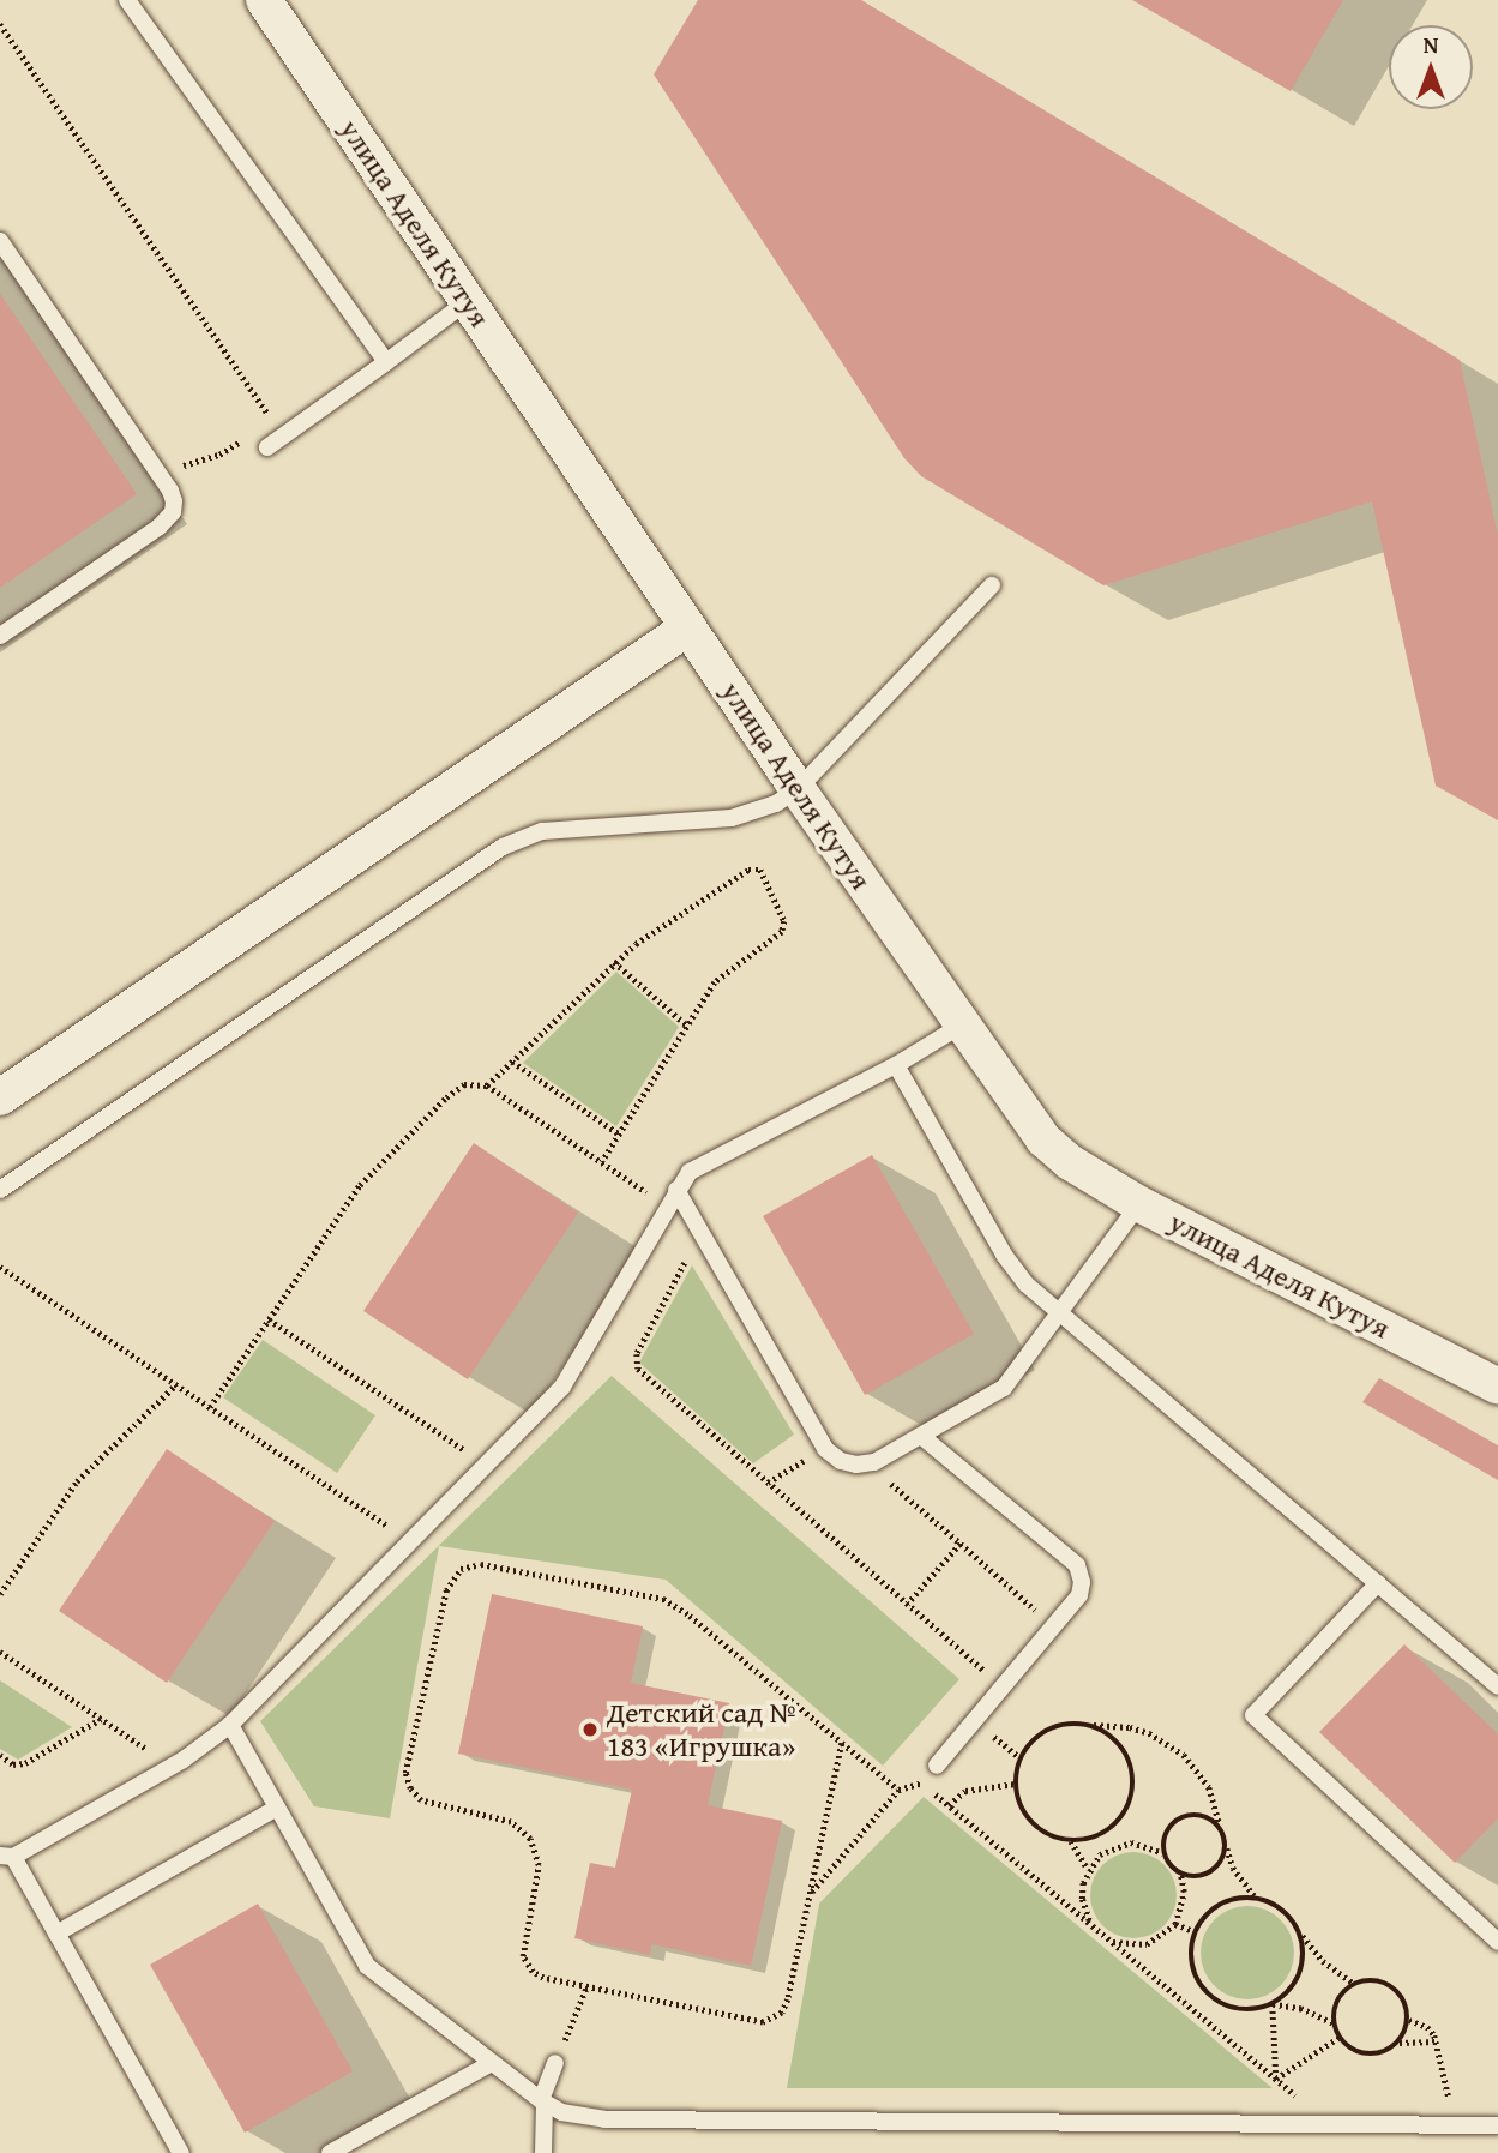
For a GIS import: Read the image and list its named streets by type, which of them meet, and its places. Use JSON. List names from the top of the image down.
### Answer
{
  "streets": {
    "street": ["улица Аделя Кутуя"]
  },
  "places": ["Детский сад № 183 «Игрушка»"],
  "north": "top"
}
